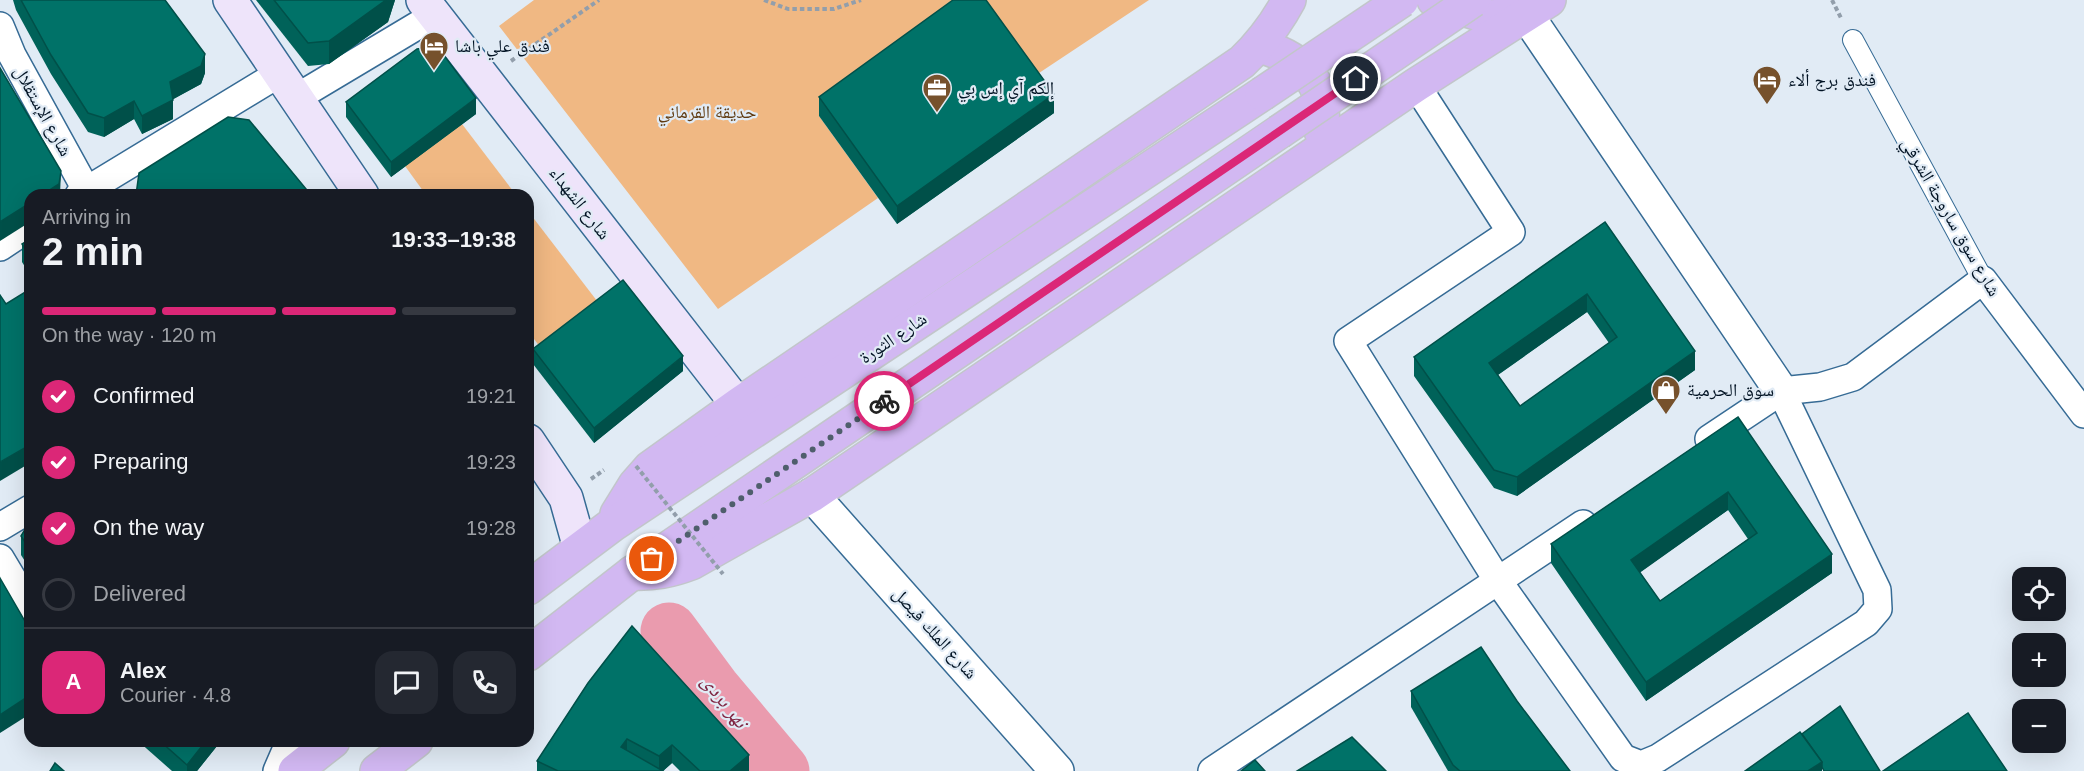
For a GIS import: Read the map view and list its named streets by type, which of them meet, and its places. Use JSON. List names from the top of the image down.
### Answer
{
  "streets": {
    "highway": ["شارع الثورة"],
    "main road": ["شارع الشهداء"],
    "street": ["شارع الإستقلال", "شارع سوق ساروجة الشرقي", "شارع الملك فيصل"]
  },
  "water": ["نهر بردى"],
  "parks": ["حديقة القرماني"],
  "places": {
    "hotel": ["فندق علي باشا", "فندق برج ألاء"],
    "office": ["إلكم آي إس بي"],
    "shop": ["سوق الحرمية"]
  },
  "page": {
    "heading": ["2 min", "Arriving in", "19:33–19:38"],
    "panel": ["Alex", "Courier · 4.8"],
    "bar": "On the way · 120 m",
    "list": [
      ["Confirmed", "19:21"],
      ["Preparing", "19:23"],
      ["On the way", "19:28"],
      "Delivered"
    ],
    "map_buttons": ["+", "−"],
    "round": "A"
  }
}
